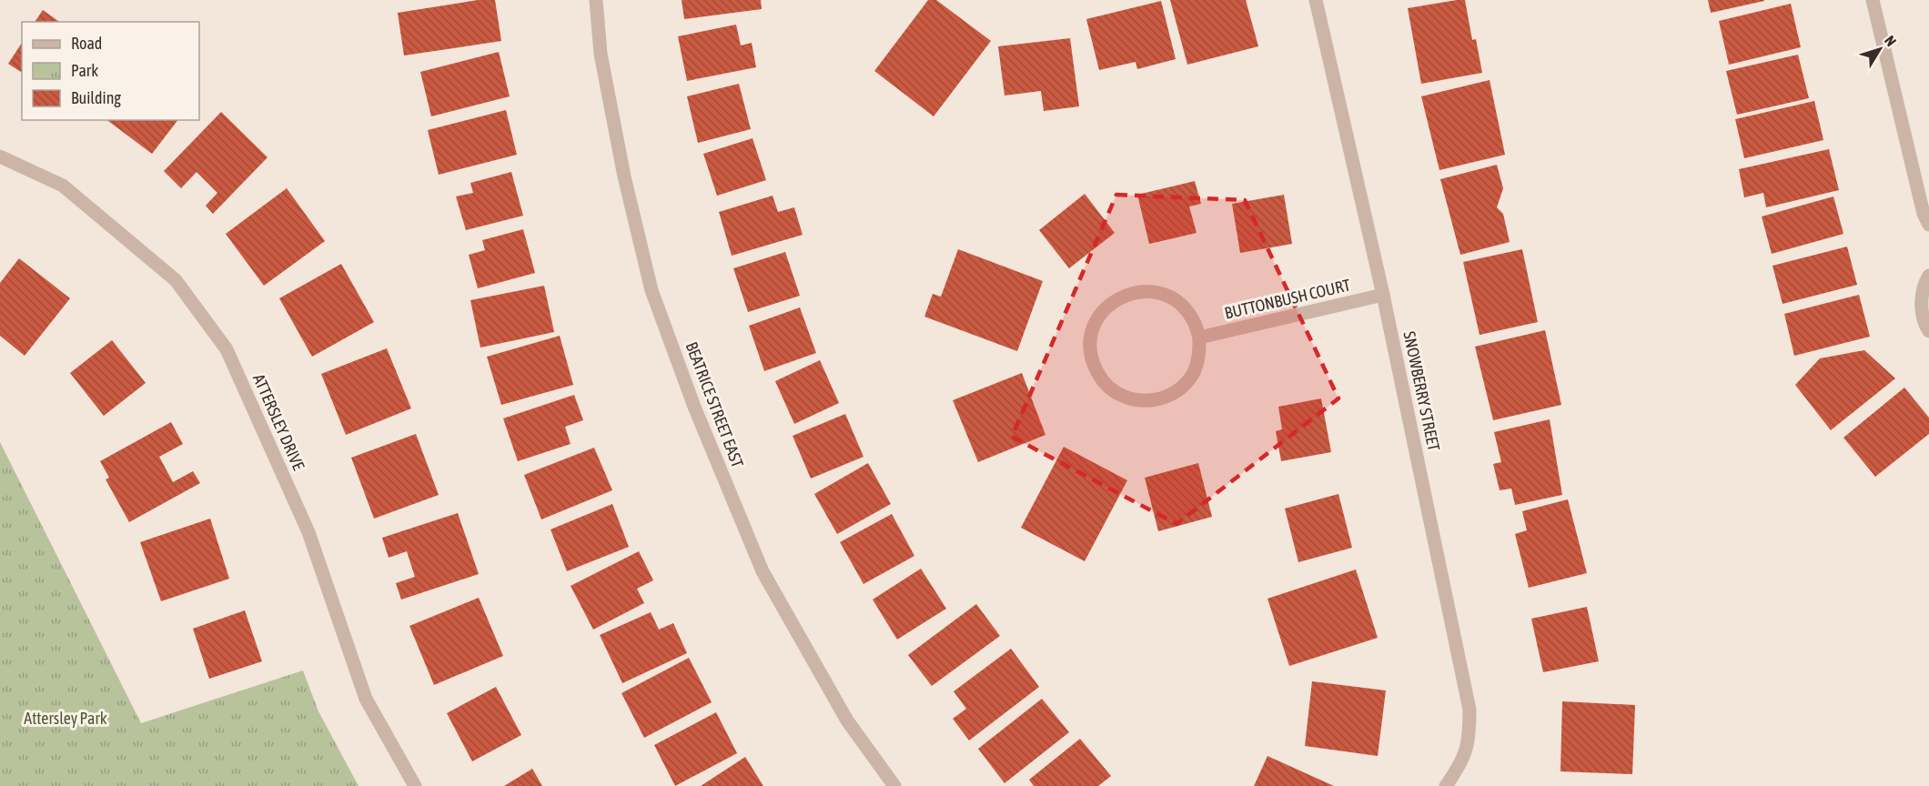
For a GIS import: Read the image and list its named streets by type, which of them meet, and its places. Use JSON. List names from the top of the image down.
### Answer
{
  "streets": {
    "street": [
      "BUTTONBUSH COURT",
      "SNOWBERRY STREET",
      "BEATRICE STREET EAST",
      "ATTERSLEY DRIVE"
    ]
  },
  "crossings": [
    ["BUTTONBUSH COURT", "SNOWBERRY STREET"]
  ],
  "parks": ["Attersley Park"],
  "legend": ["Road", "Park", "Building"],
  "north": "top right"
}
